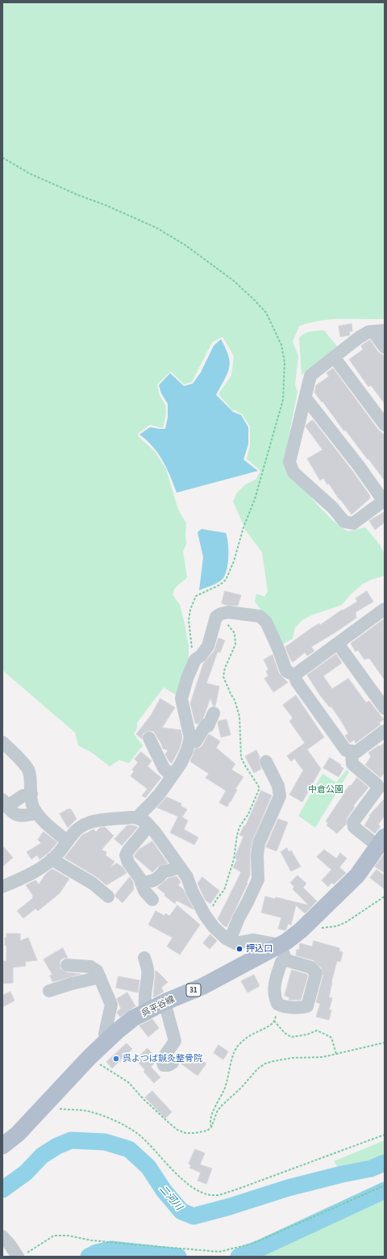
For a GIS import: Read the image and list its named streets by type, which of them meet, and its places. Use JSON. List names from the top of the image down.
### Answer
{
  "streets": {
    "main road": ["31", "呉平谷線"]
  },
  "water": ["二河川"],
  "parks": ["中倉公園"],
  "places": ["押込口", "呉よつば鍼灸整骨院"]
}
